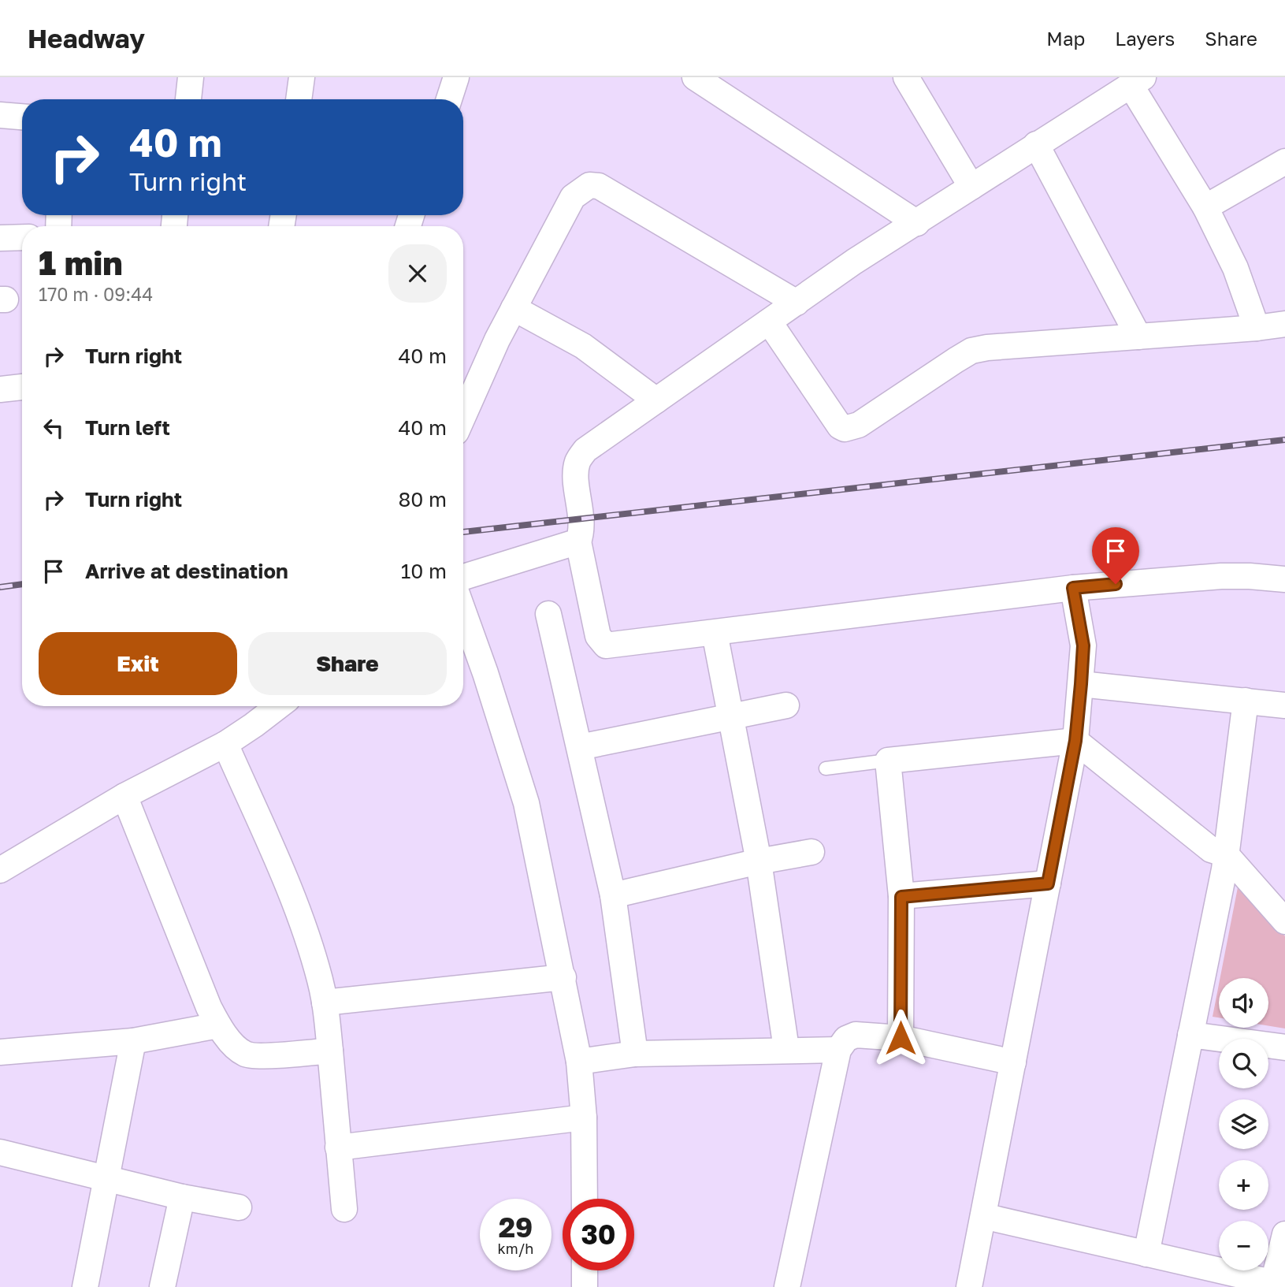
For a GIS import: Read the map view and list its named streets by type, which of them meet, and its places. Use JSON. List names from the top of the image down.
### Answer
{
  "page": {
    "header": "Headway",
    "nav": ["Map", "Layers", "Share"],
    "turn": ["40 m", "Turn right"],
    "heading": ["1 min", "170 m · 09:44"],
    "list": [
      {
        "name": "Turn right",
        "value": "40 m"
      },
      {
        "name": "Turn left",
        "value": "40 m"
      },
      {
        "name": "Turn right",
        "value": "80 m"
      },
      {
        "name": "Arrive at destination",
        "value": "10 m"
      }
    ],
    "buttons": ["Exit", "Share"],
    "map_buttons": ["+", "−"],
    "speed": "29 km/h",
    "limit": "30"
  }
}
